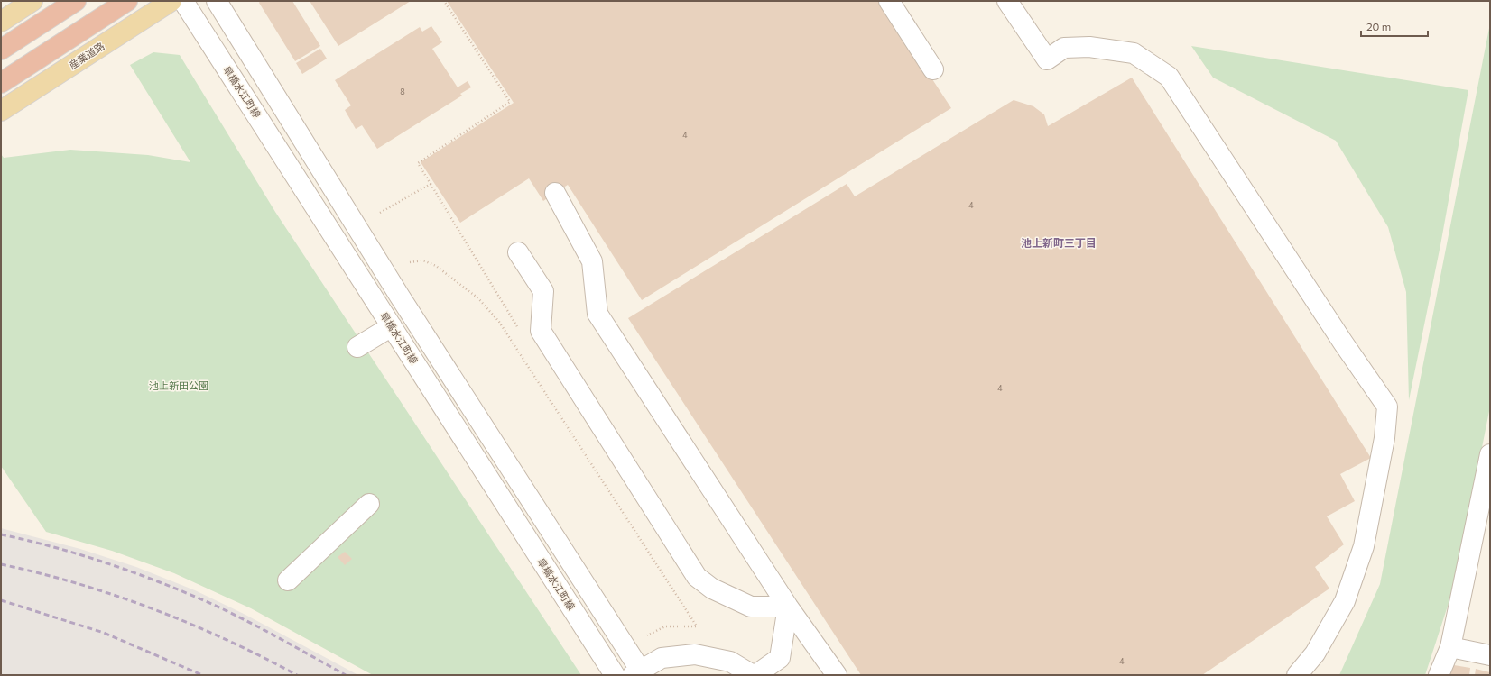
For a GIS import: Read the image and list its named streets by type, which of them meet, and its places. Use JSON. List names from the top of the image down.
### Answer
{
  "streets": {
    "main road": ["産業道路"],
    "street": ["皐橋水江町線"]
  },
  "districts": ["池上新町三丁目"],
  "parks": ["池上新田公園"],
  "house_numbers": [
    "8",
    "4",
    "4",
    "4",
    "4"
  ],
  "scale_bar": "20 m"
}
